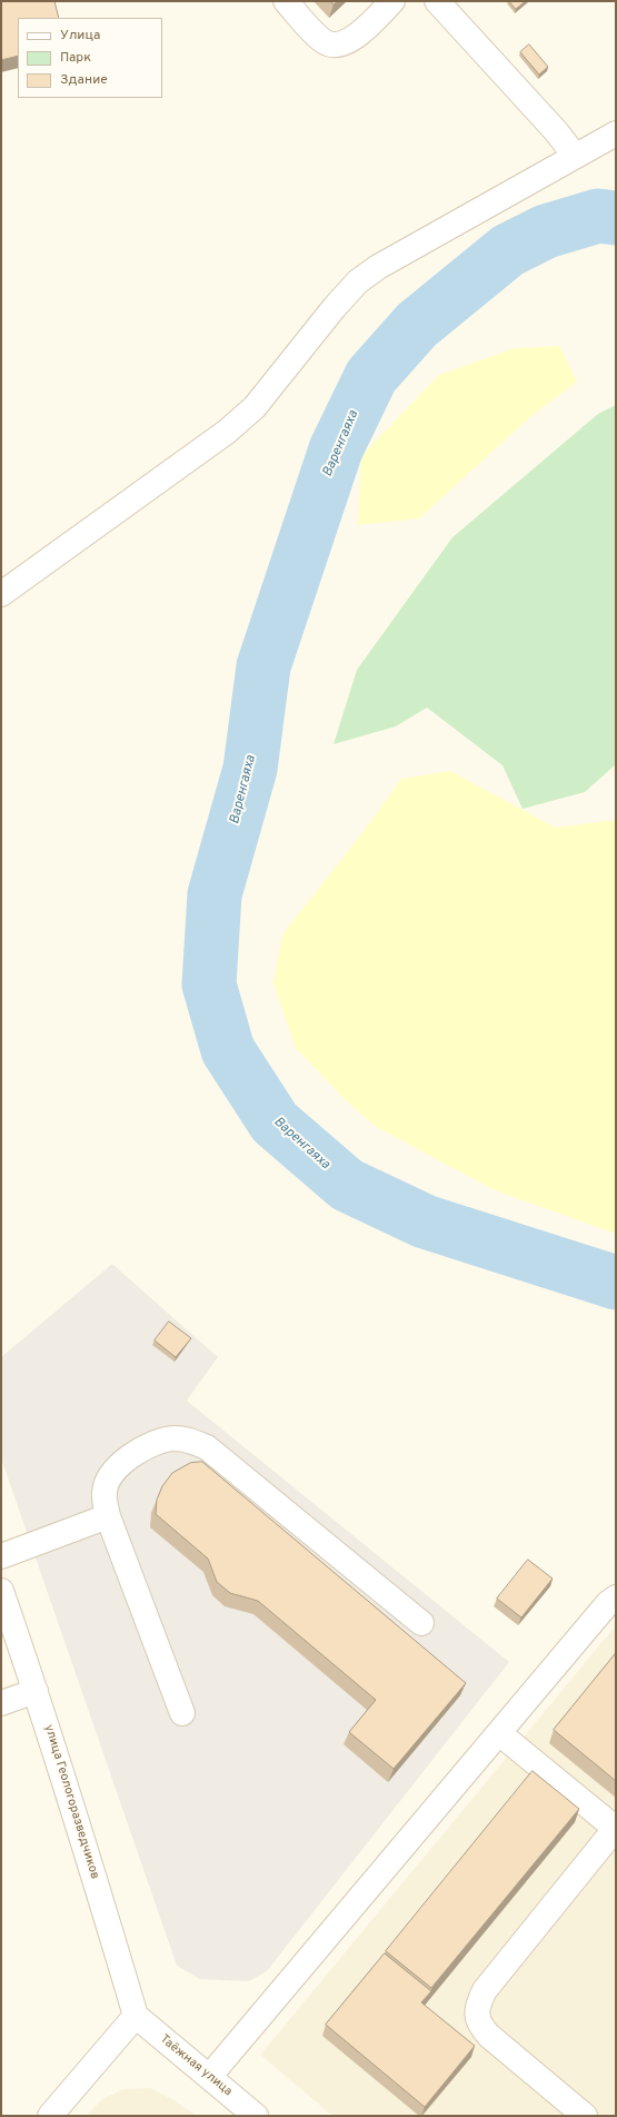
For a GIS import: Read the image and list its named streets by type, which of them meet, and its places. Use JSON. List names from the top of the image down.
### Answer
{
  "streets": {
    "street": ["улица Геологоразведчиков", "Таёжная улица"]
  },
  "crossings": [
    ["улица Геологоразведчиков", "Таёжная улица"]
  ],
  "water": ["Варенгаяха"],
  "legend": ["Улица", "Парк", "Здание"]
}
